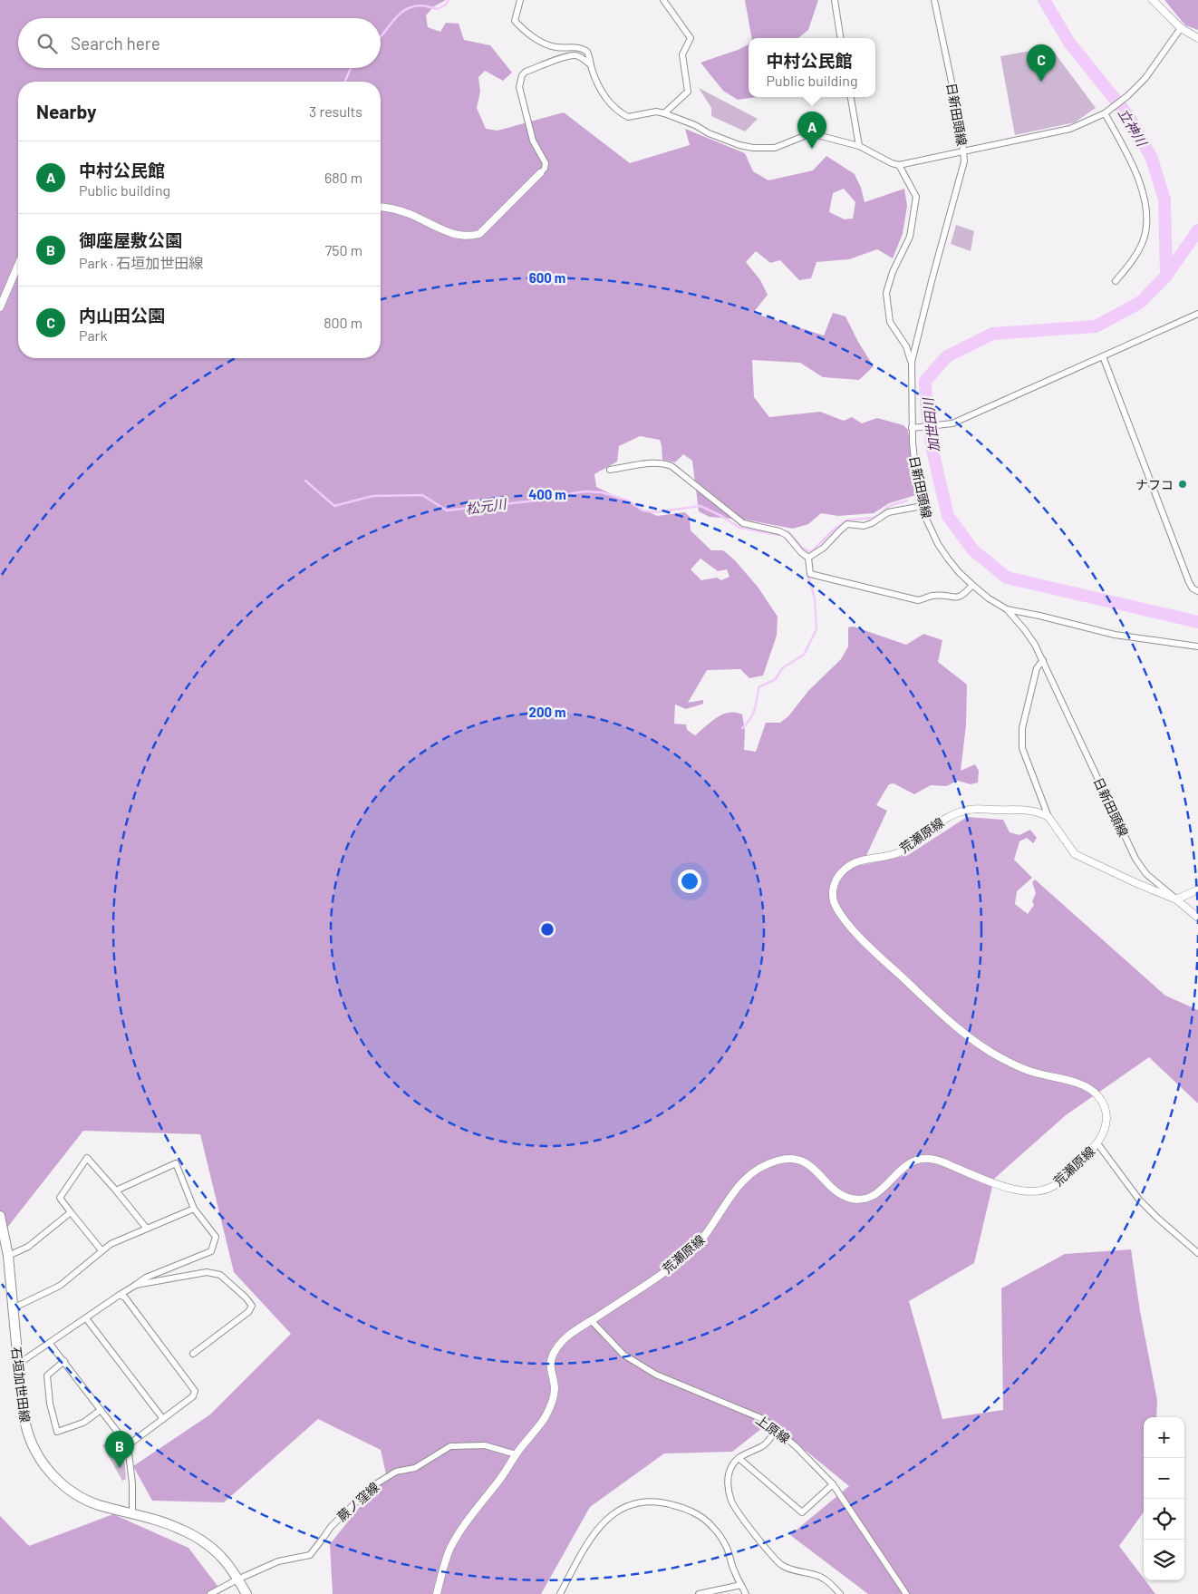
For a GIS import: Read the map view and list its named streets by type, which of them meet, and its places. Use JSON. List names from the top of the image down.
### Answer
{
  "streets": {
    "main road": ["石垣加世田線"],
    "street": [
      "日新田頭線",
      "荒瀬原線",
      "上原線",
      "蕨ノ窪線"
    ]
  },
  "crossings": [
    ["荒瀬原線", "上原線"],
    ["荒瀬原線", "蕨ノ窪線"],
    ["石垣加世田線", "蕨ノ窪線"]
  ],
  "water": ["立神川", "加世田川", "松元川"],
  "places": ["ナフコ"],
  "page": {
    "search": "Search here",
    "popup": ["中村公民館", "Public building"],
    "pins": ["C", "A", "B"],
    "heading": ["Nearby", "3 results"],
    "list": [
      {
        "mark": "A",
        "name": "中村公民館",
        "note": "Public building",
        "value": "680 m"
      },
      {
        "mark": "B",
        "name": "御座屋敷公園",
        "note": "Park · 石垣加世田線",
        "value": "750 m"
      },
      {
        "mark": "C",
        "name": "内山田公園",
        "note": "Park",
        "value": "800 m"
      }
    ],
    "map_buttons": ["+", "−"]
  },
  "rings": ["600 m", "400 m", "200 m"]
}
